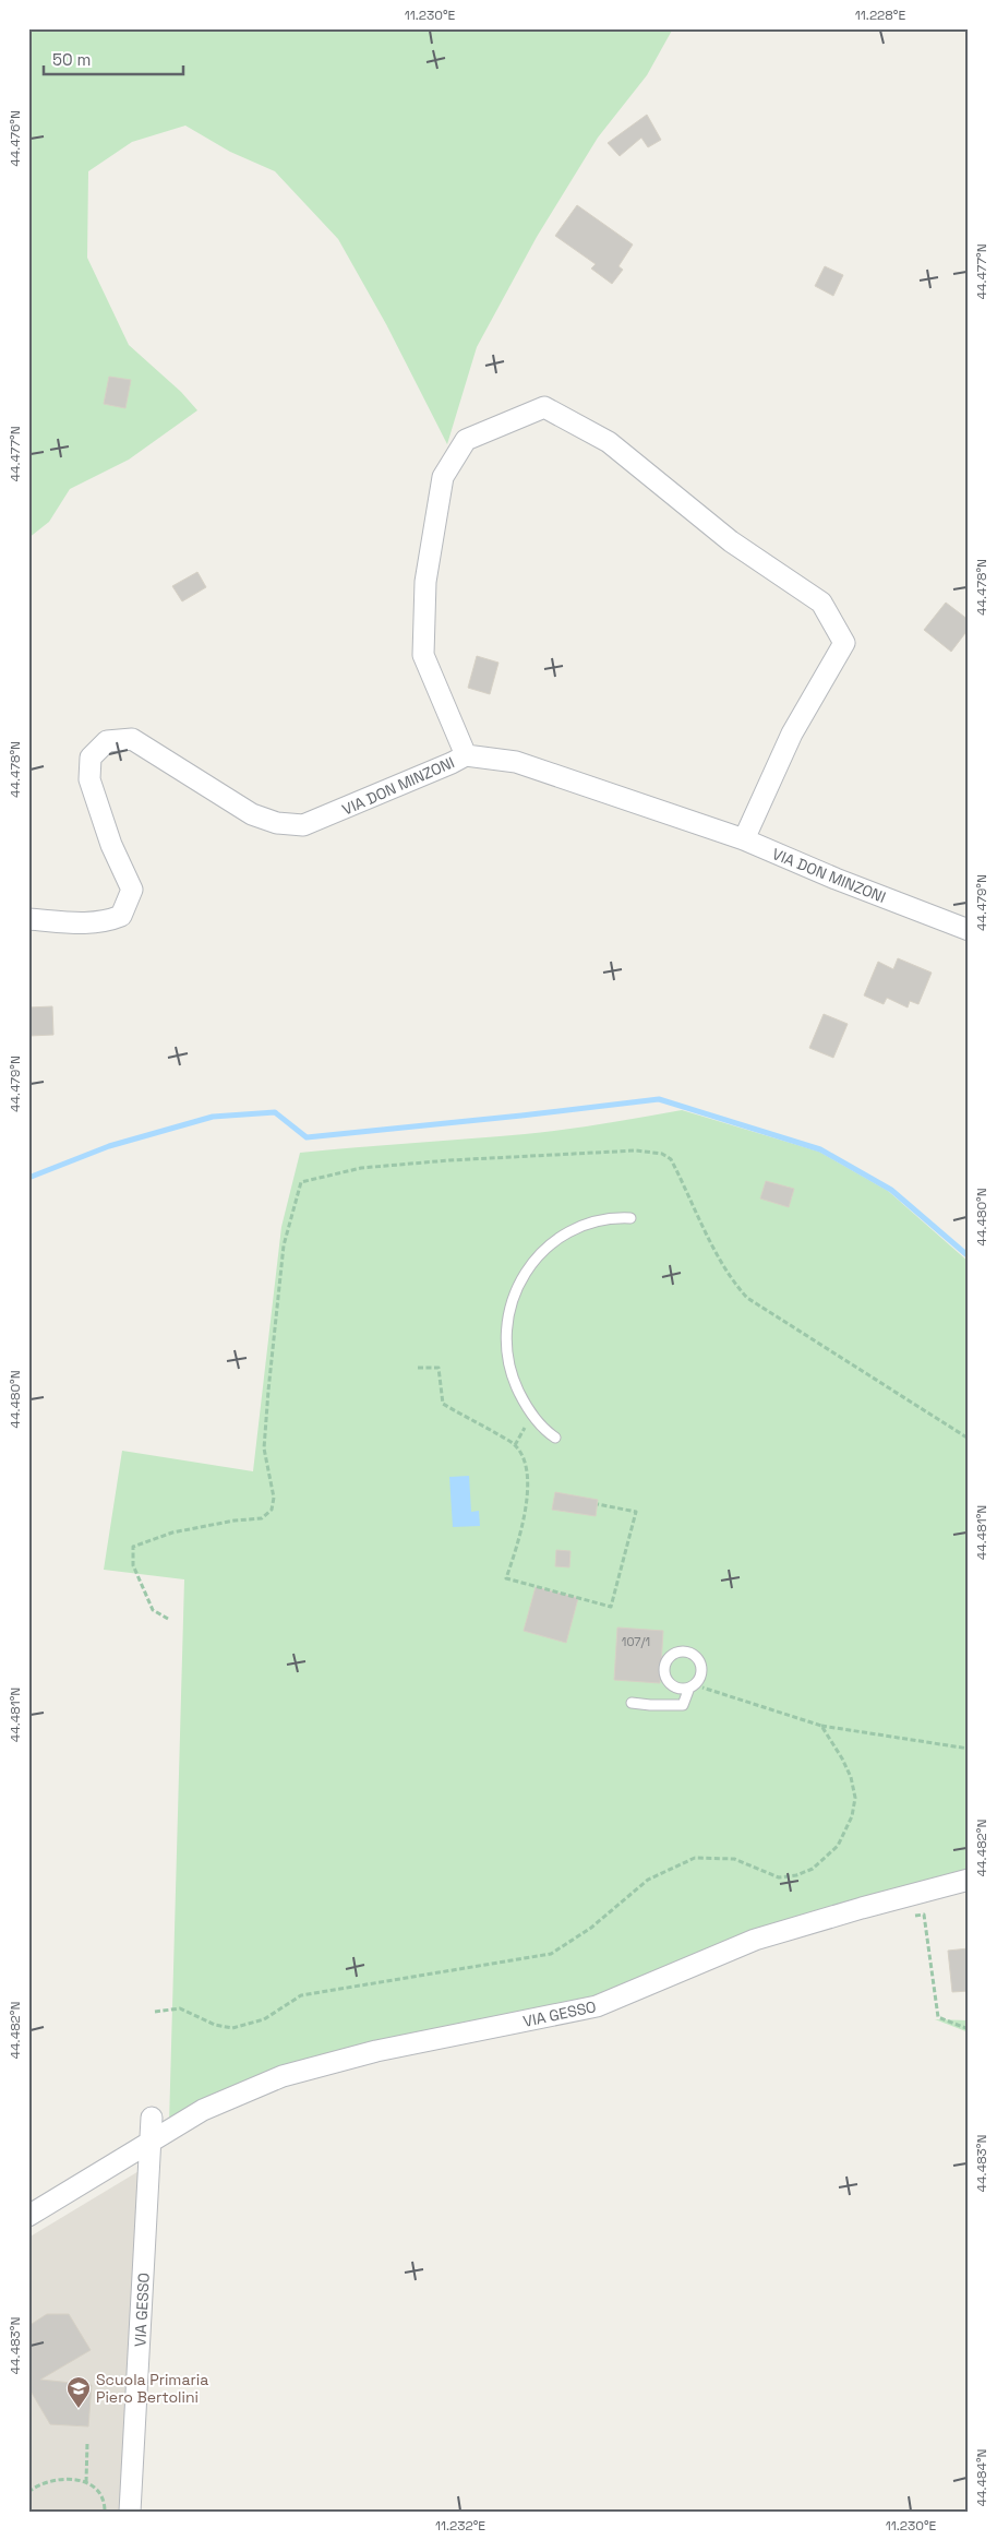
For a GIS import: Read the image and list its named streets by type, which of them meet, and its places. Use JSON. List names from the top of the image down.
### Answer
{
  "streets": {
    "street": ["VIA DON MINZONI", "VIA GESSO"]
  },
  "places": {
    "school or university": ["Scuola Primaria Piero Bertolini"]
  },
  "house_numbers": ["107/1"],
  "scale_bar": "50 m",
  "coordinates": [
    "11.230°E",
    "11.228°E",
    "44.476°N",
    "44.477°N",
    "44.478°N",
    "44.479°N",
    "44.480°N",
    "44.481°N",
    "44.482°N",
    "44.483°N",
    "44.484°N",
    "11.232°E"
  ]
}
